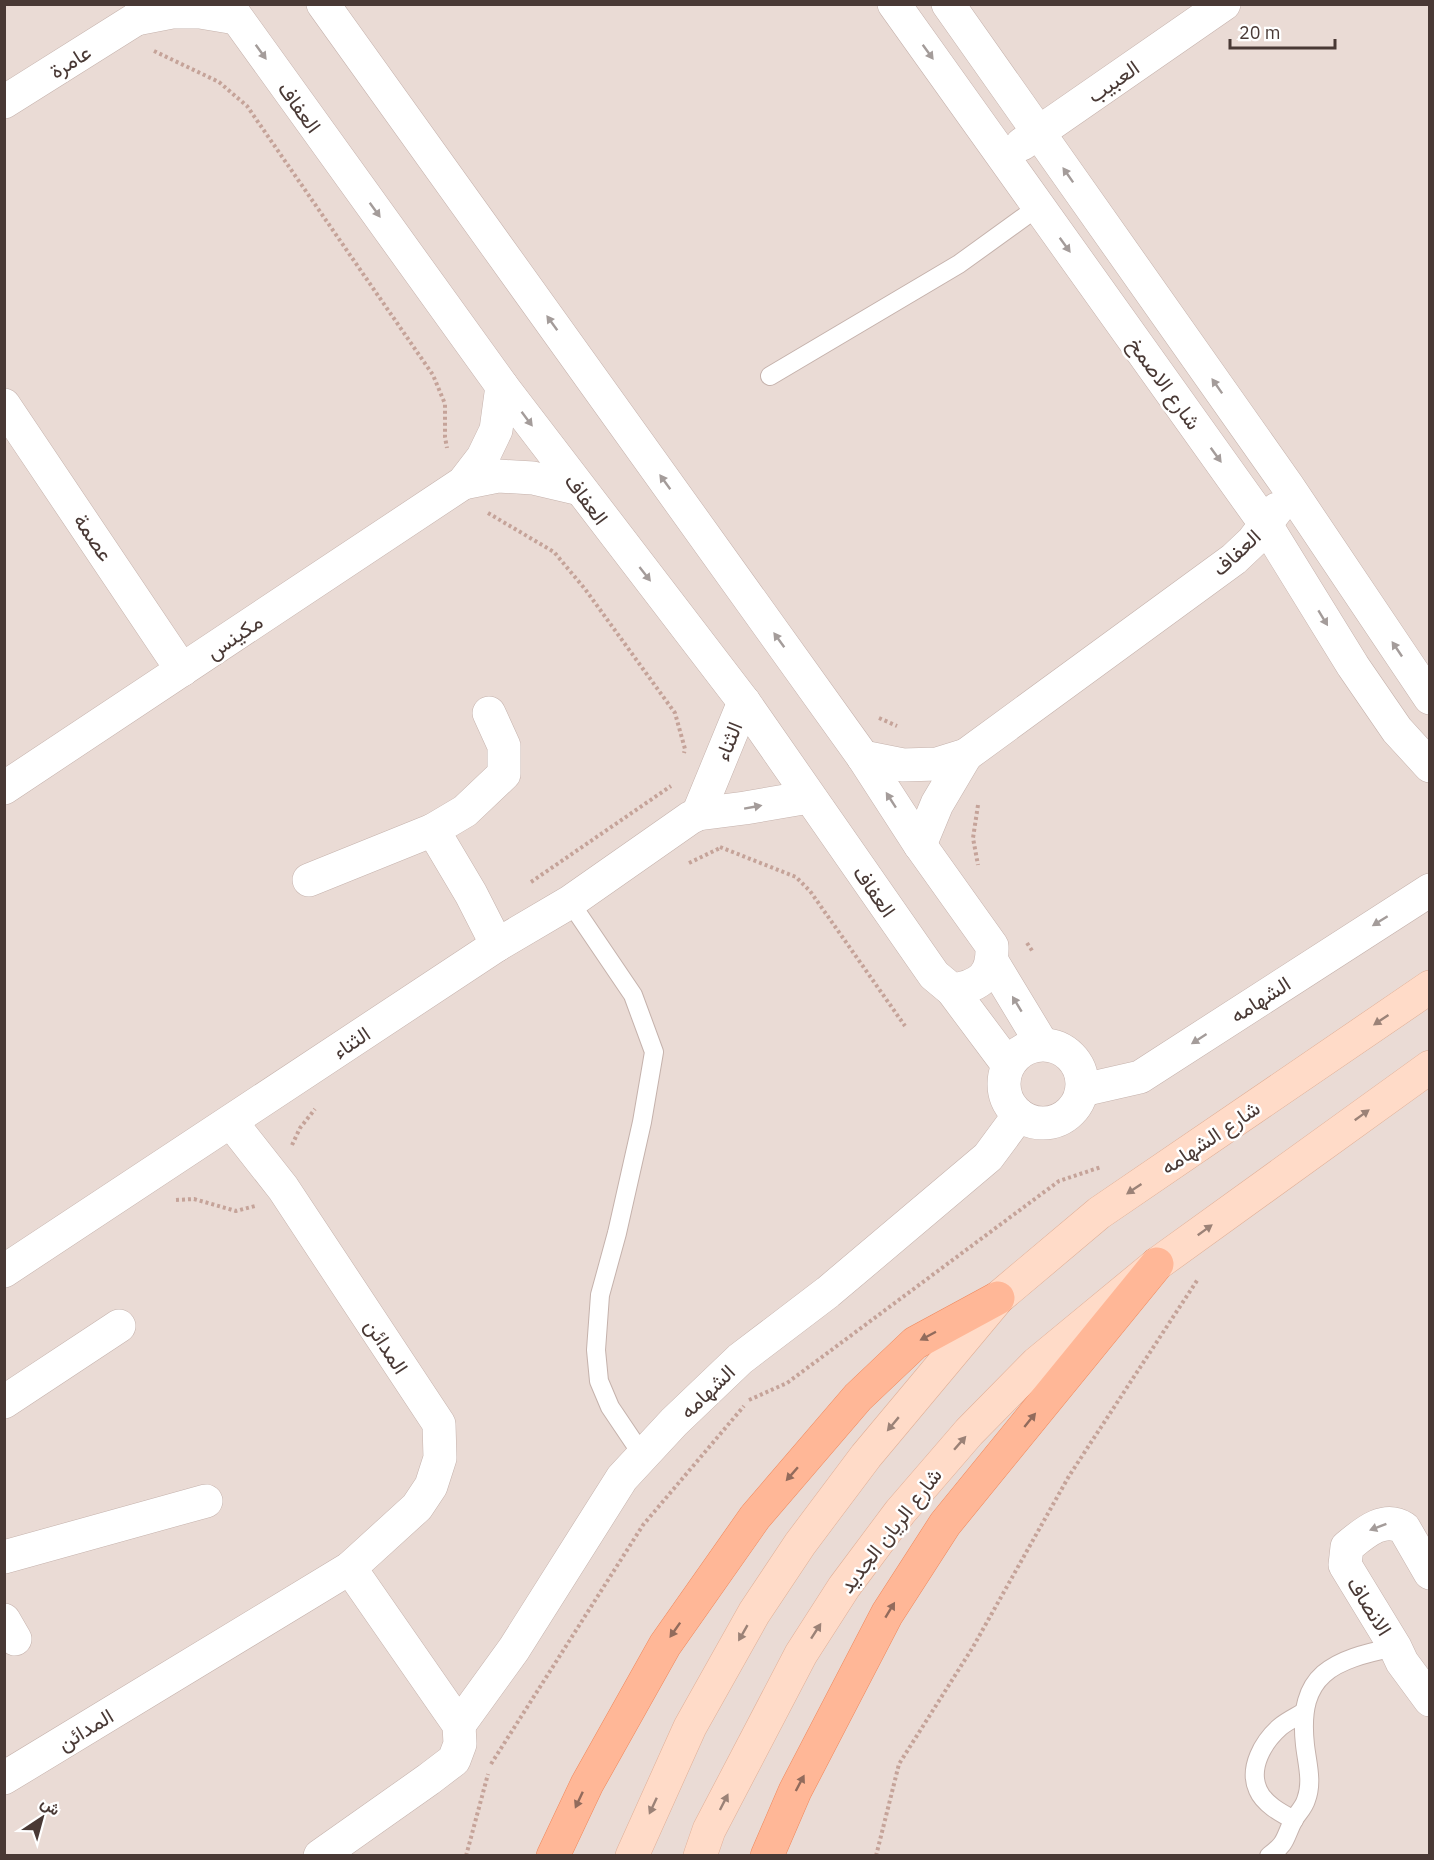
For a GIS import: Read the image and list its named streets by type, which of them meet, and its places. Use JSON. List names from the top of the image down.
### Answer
{
  "streets": {
    "main road": ["شارع الشهامه", "شارع الريان الجديد"],
    "street": [
      "عامرة",
      "العبيب",
      "العفاف",
      "شارع الاصمخ",
      "عصمة",
      "مكينس",
      "الثناء",
      "الشهامه",
      "المدائن",
      "الانصاف"
    ]
  },
  "crossings": [
    ["عامرة", "العفاف"],
    ["العبيب", "شارع الاصمخ"],
    ["العفاف", "شارع الاصمخ"],
    ["العفاف", "مكينس"],
    ["العفاف", "الثناء"],
    ["العفاف", "الشهامه"],
    ["عصمة", "مكينس"],
    ["الثناء", "المدائن"]
  ],
  "scale_bar": "20 m",
  "north": "top right"
}
